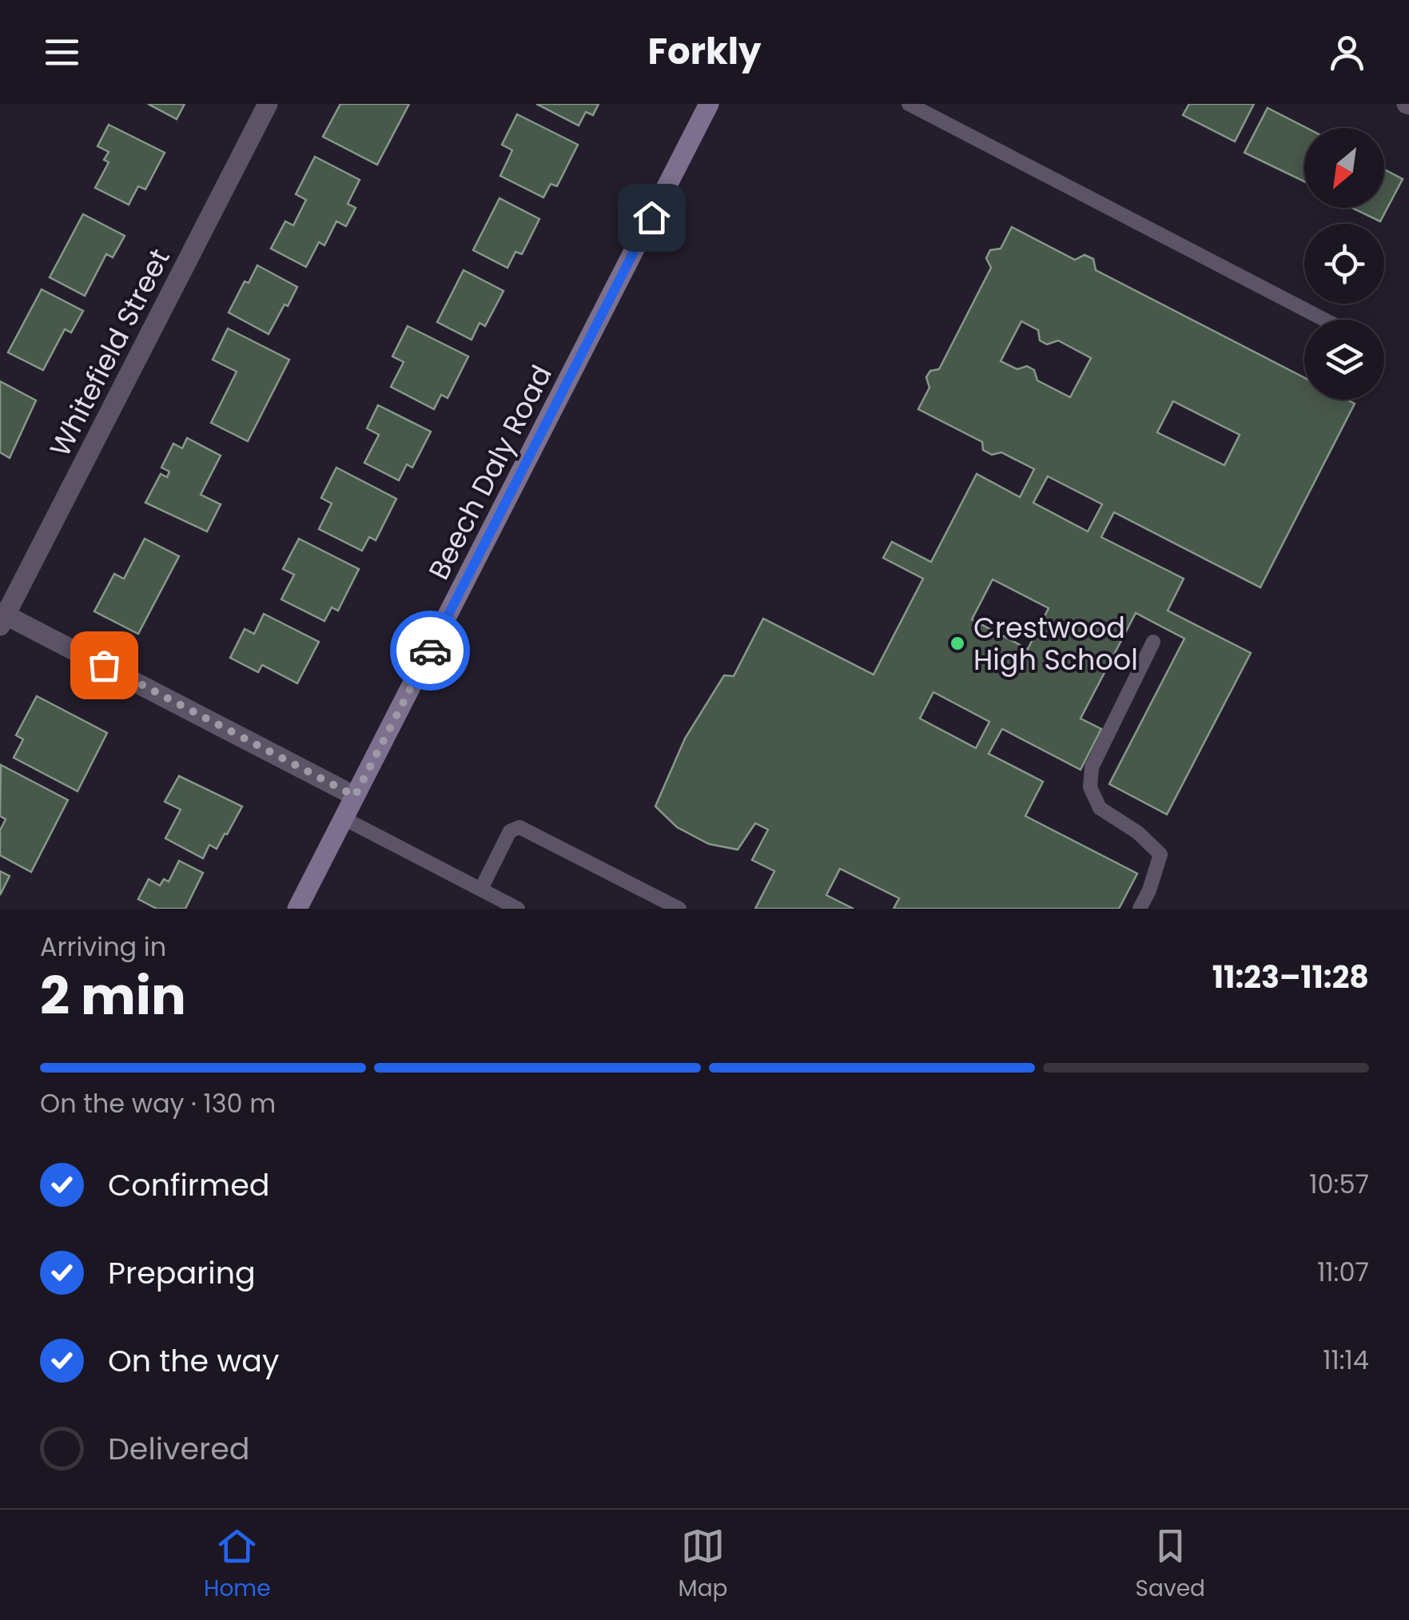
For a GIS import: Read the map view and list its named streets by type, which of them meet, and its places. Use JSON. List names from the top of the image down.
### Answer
{
  "streets": {
    "main road": ["Beech Daly Road"],
    "street": ["Whitefield Street"]
  },
  "places": ["Crestwood High School"],
  "north": "bottom left",
  "page": {
    "header": "Forkly",
    "heading": ["2 min", "Arriving in", "11:23–11:28"],
    "bar": "On the way · 130 m",
    "list": [
      ["Confirmed", "10:57"],
      ["Preparing", "11:07"],
      ["On the way", "11:14"],
      "Delivered"
    ],
    "tabs": ["Home", "Map", "Saved"]
  }
}
